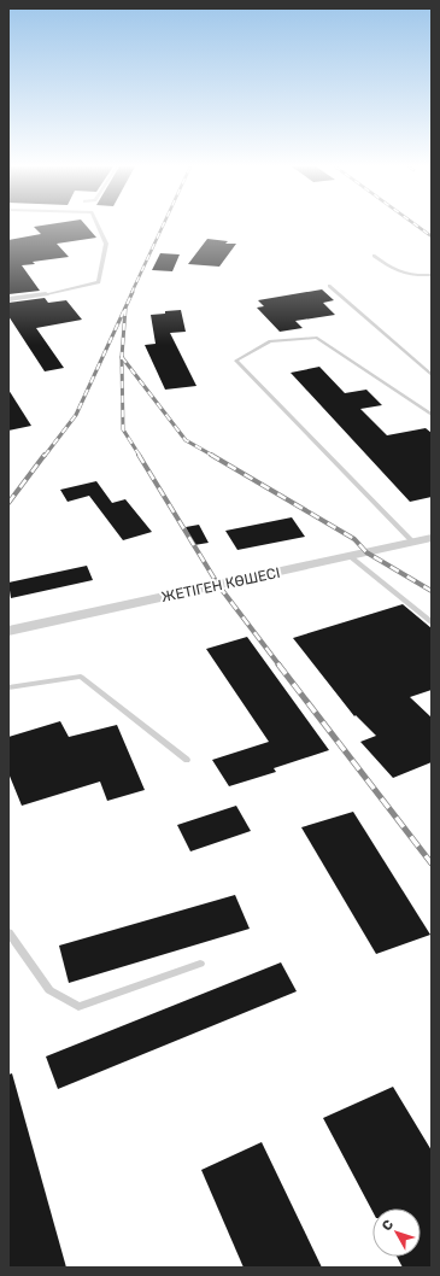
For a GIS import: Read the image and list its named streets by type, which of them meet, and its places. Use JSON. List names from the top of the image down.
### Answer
{
  "streets": {
    "street": ["ЖЕТІГЕН КӨШЕСІ"]
  },
  "north": "top left"
}
